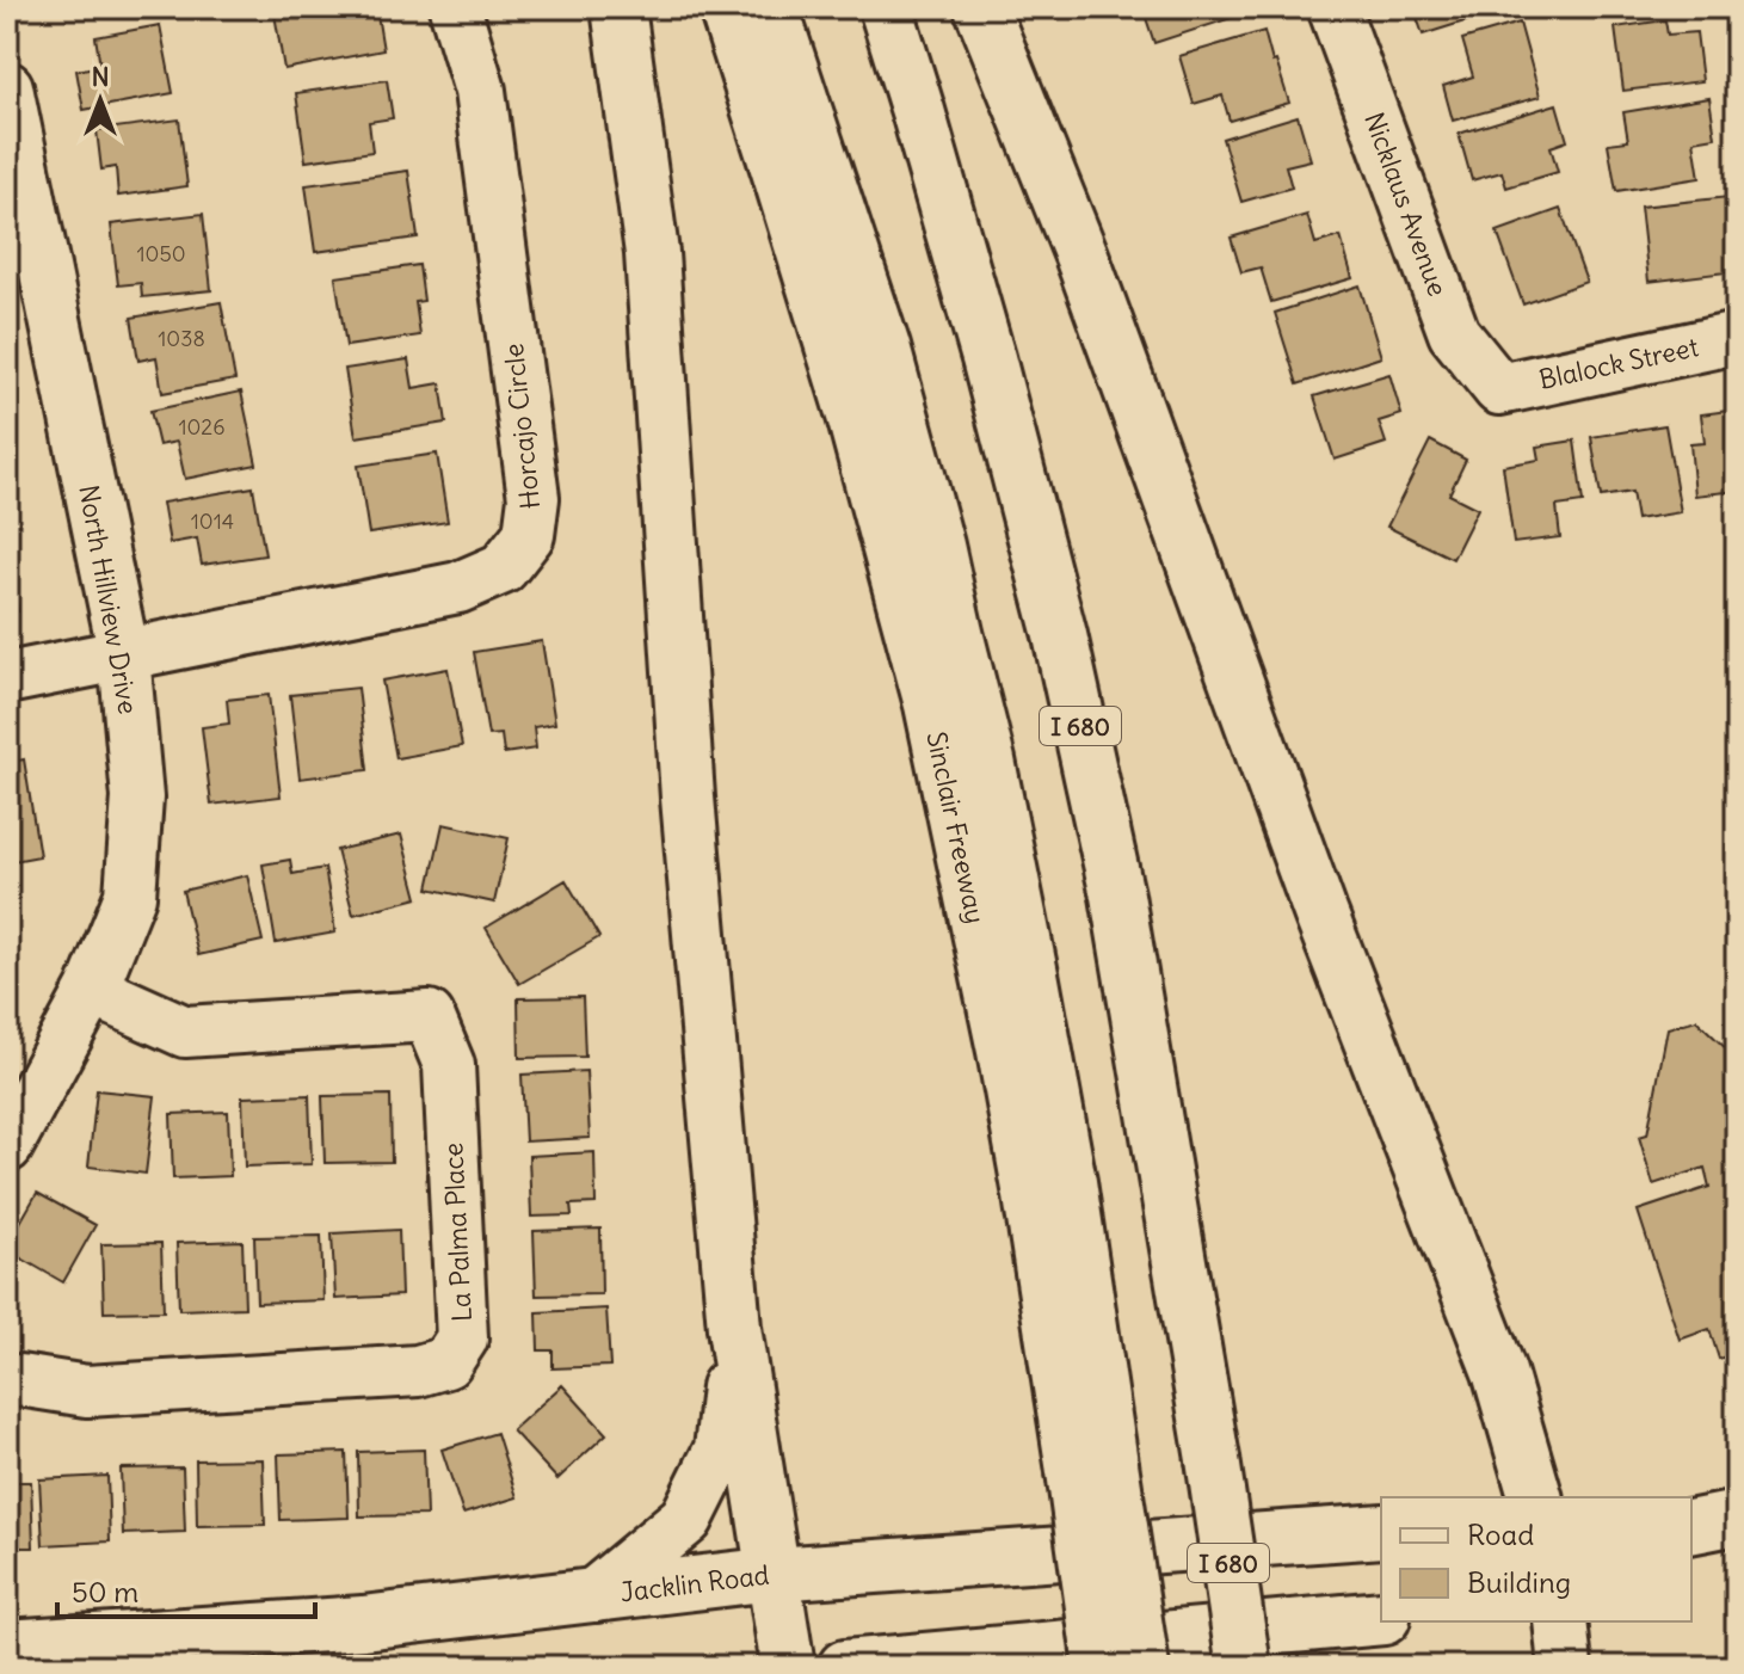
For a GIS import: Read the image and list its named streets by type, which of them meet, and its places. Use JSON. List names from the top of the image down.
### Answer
{
  "streets": {
    "main road": ["I 680", "Sinclair Freeway", "Jacklin Road"],
    "street": [
      "Nicklaus Avenue",
      "Blalock Street",
      "Horcajo Circle",
      "North Hillview Drive",
      "La Palma Place"
    ]
  },
  "crossings": [
    ["Nicklaus Avenue", "Blalock Street"],
    ["Horcajo Circle", "North Hillview Drive"],
    ["North Hillview Drive", "La Palma Place"]
  ],
  "house_numbers": [
    "1050",
    "1038",
    "1026",
    "1014"
  ],
  "legend": ["Road", "Building"],
  "scale_bar": "50 m",
  "north": "top"
}
